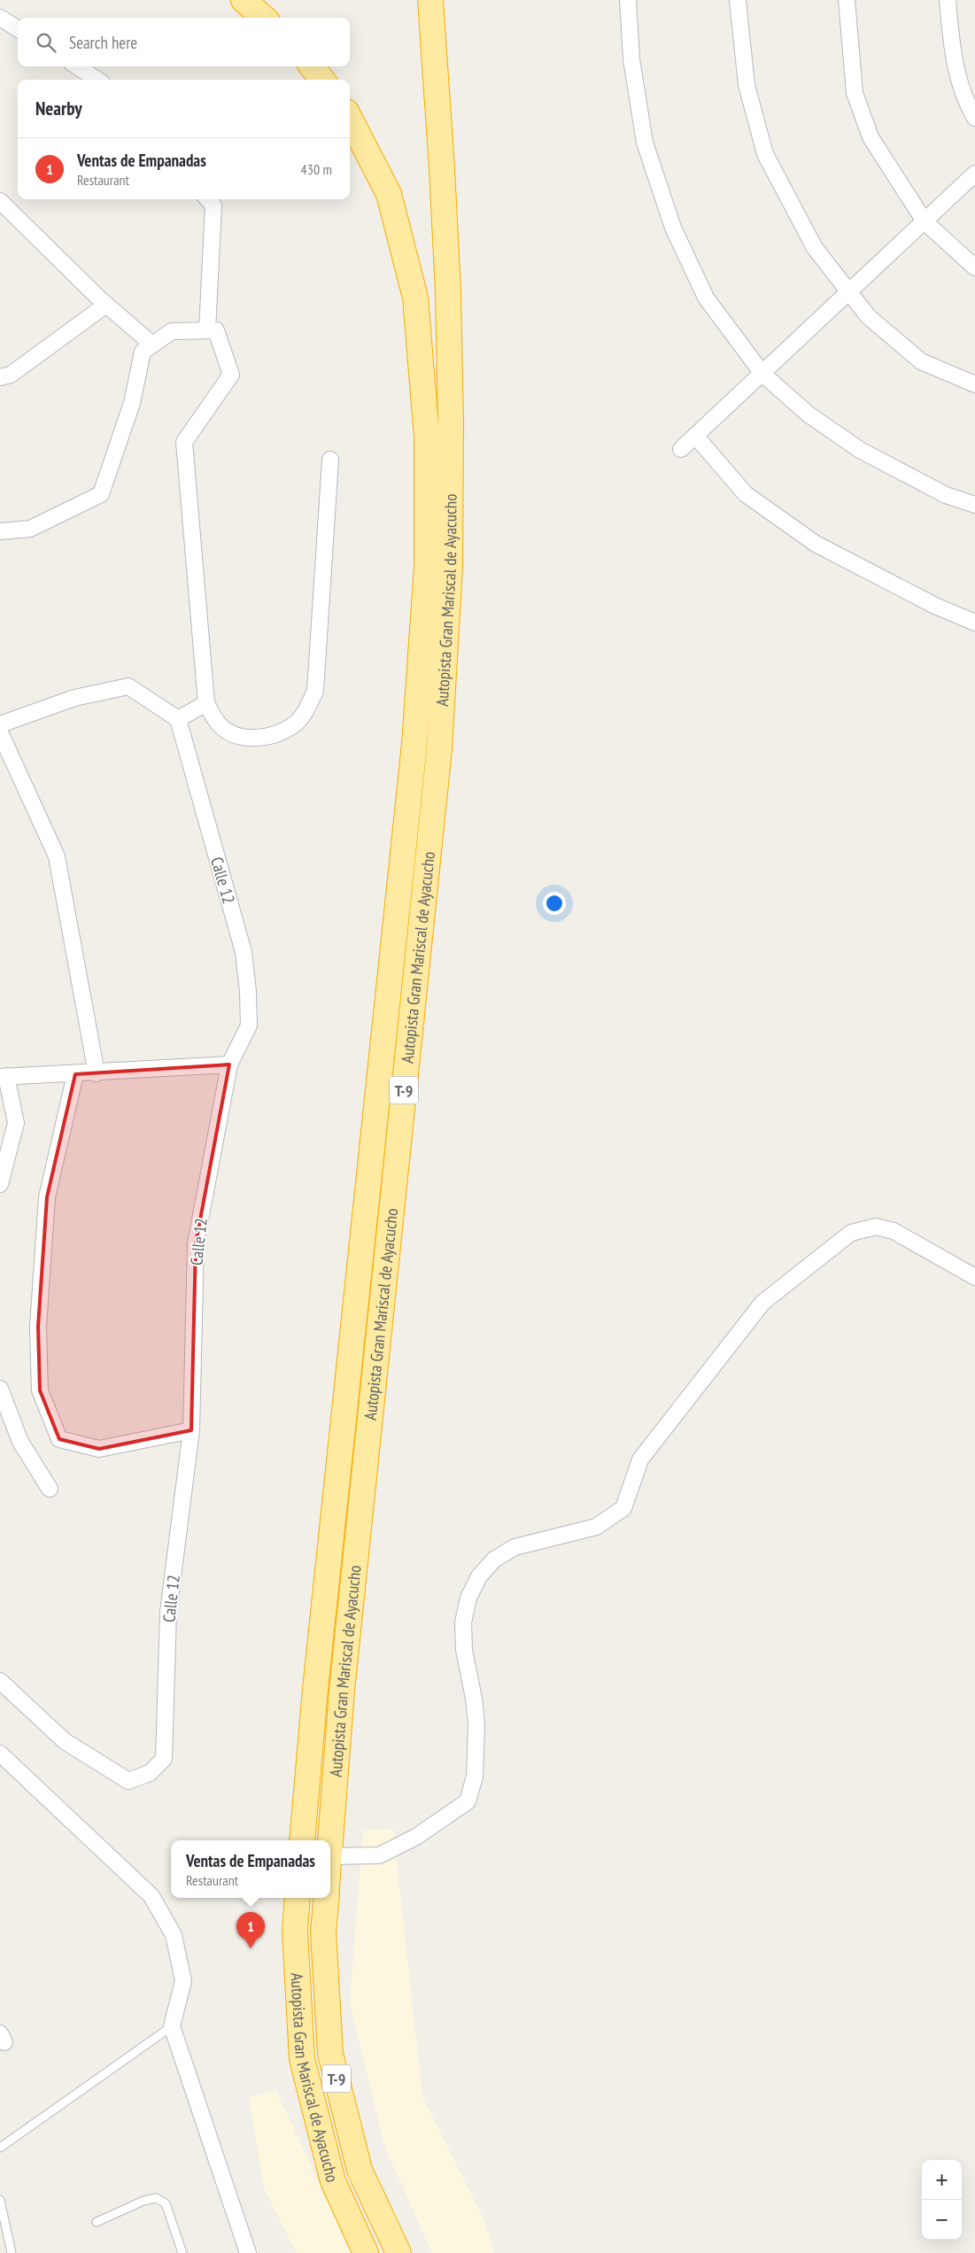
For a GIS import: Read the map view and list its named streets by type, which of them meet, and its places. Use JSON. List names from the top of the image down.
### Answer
{
  "streets": {
    "highway": ["Autopista Gran Mariscal de Ayacucho", "T-9"],
    "street": ["Calle 12"]
  },
  "page": {
    "search": "Search here",
    "heading": "Nearby",
    "list": [
      {
        "mark": "1",
        "name": "Ventas de Empanadas",
        "note": "Restaurant",
        "value": "430 m"
      }
    ],
    "popup": ["Ventas de Empanadas", "Restaurant"],
    "pins": "1",
    "map_buttons": ["+", "−"]
  }
}
